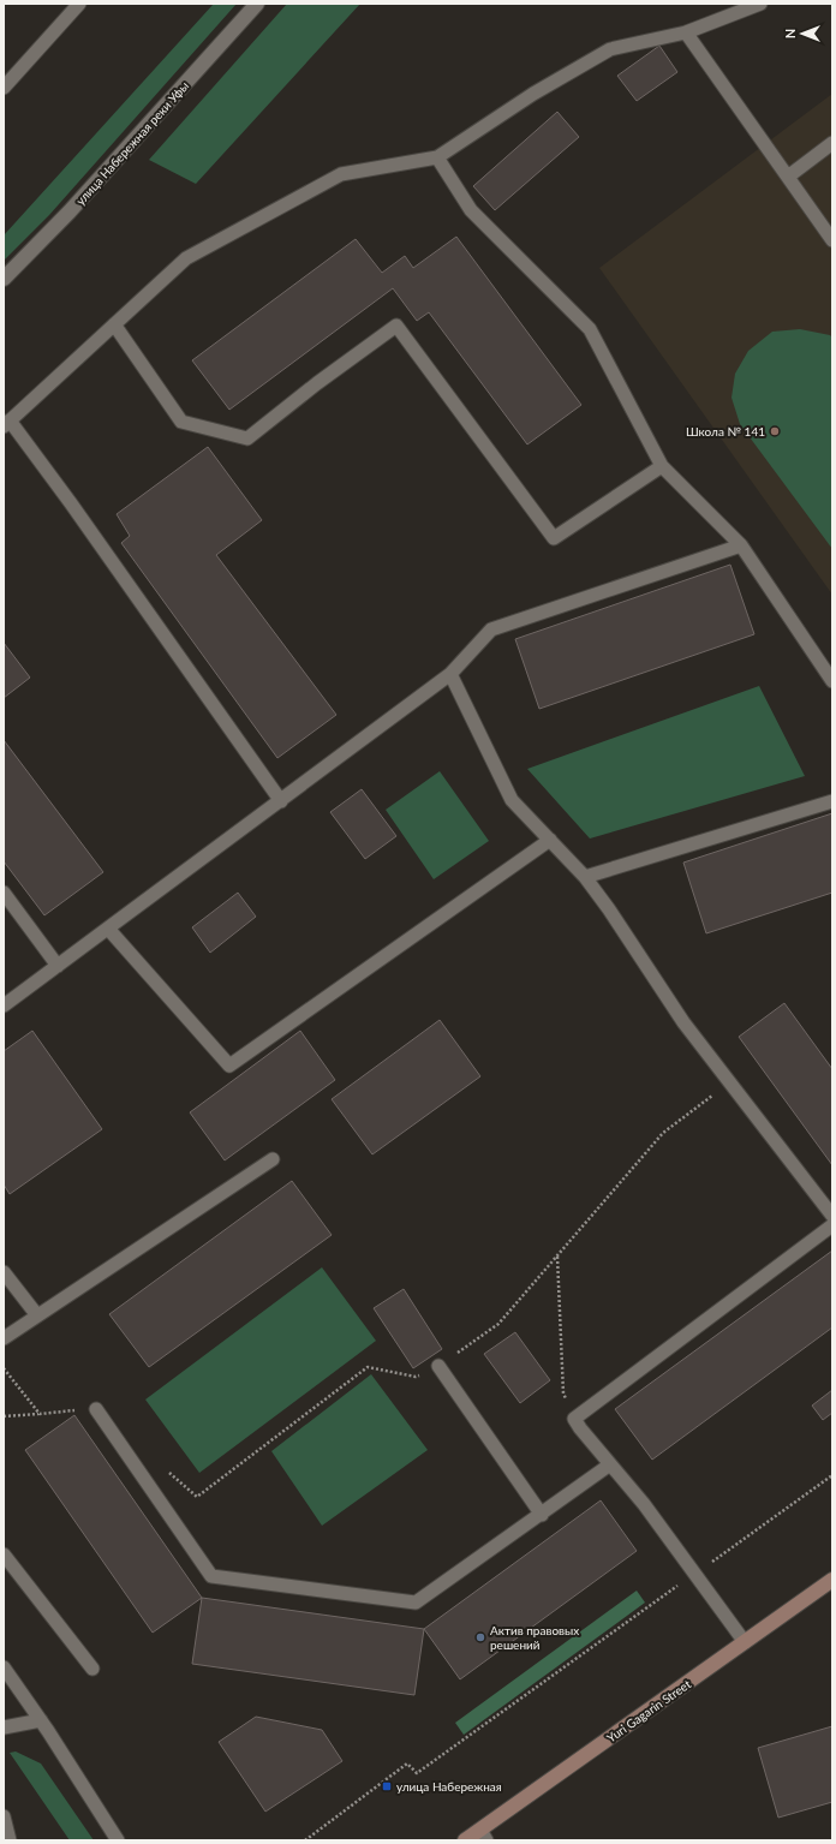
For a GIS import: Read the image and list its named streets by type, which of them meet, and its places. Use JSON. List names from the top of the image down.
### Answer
{
  "streets": {
    "main road": ["Yuri Gagarin Street"],
    "street": ["улица Набережная реки Уфы"]
  },
  "places": {
    "other": ["Школа № 141", "Актив правовых решений"],
    "transit": ["улица Набережная"]
  },
  "north": "left"
}
